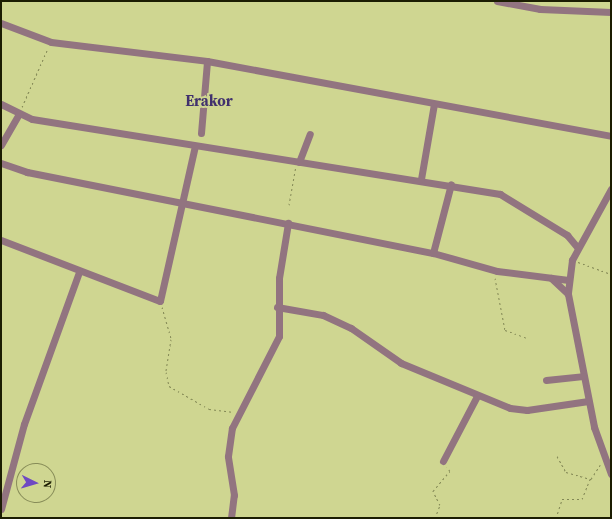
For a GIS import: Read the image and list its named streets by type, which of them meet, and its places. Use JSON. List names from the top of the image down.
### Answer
{
  "districts": ["Erakor"],
  "north": "right"
}
